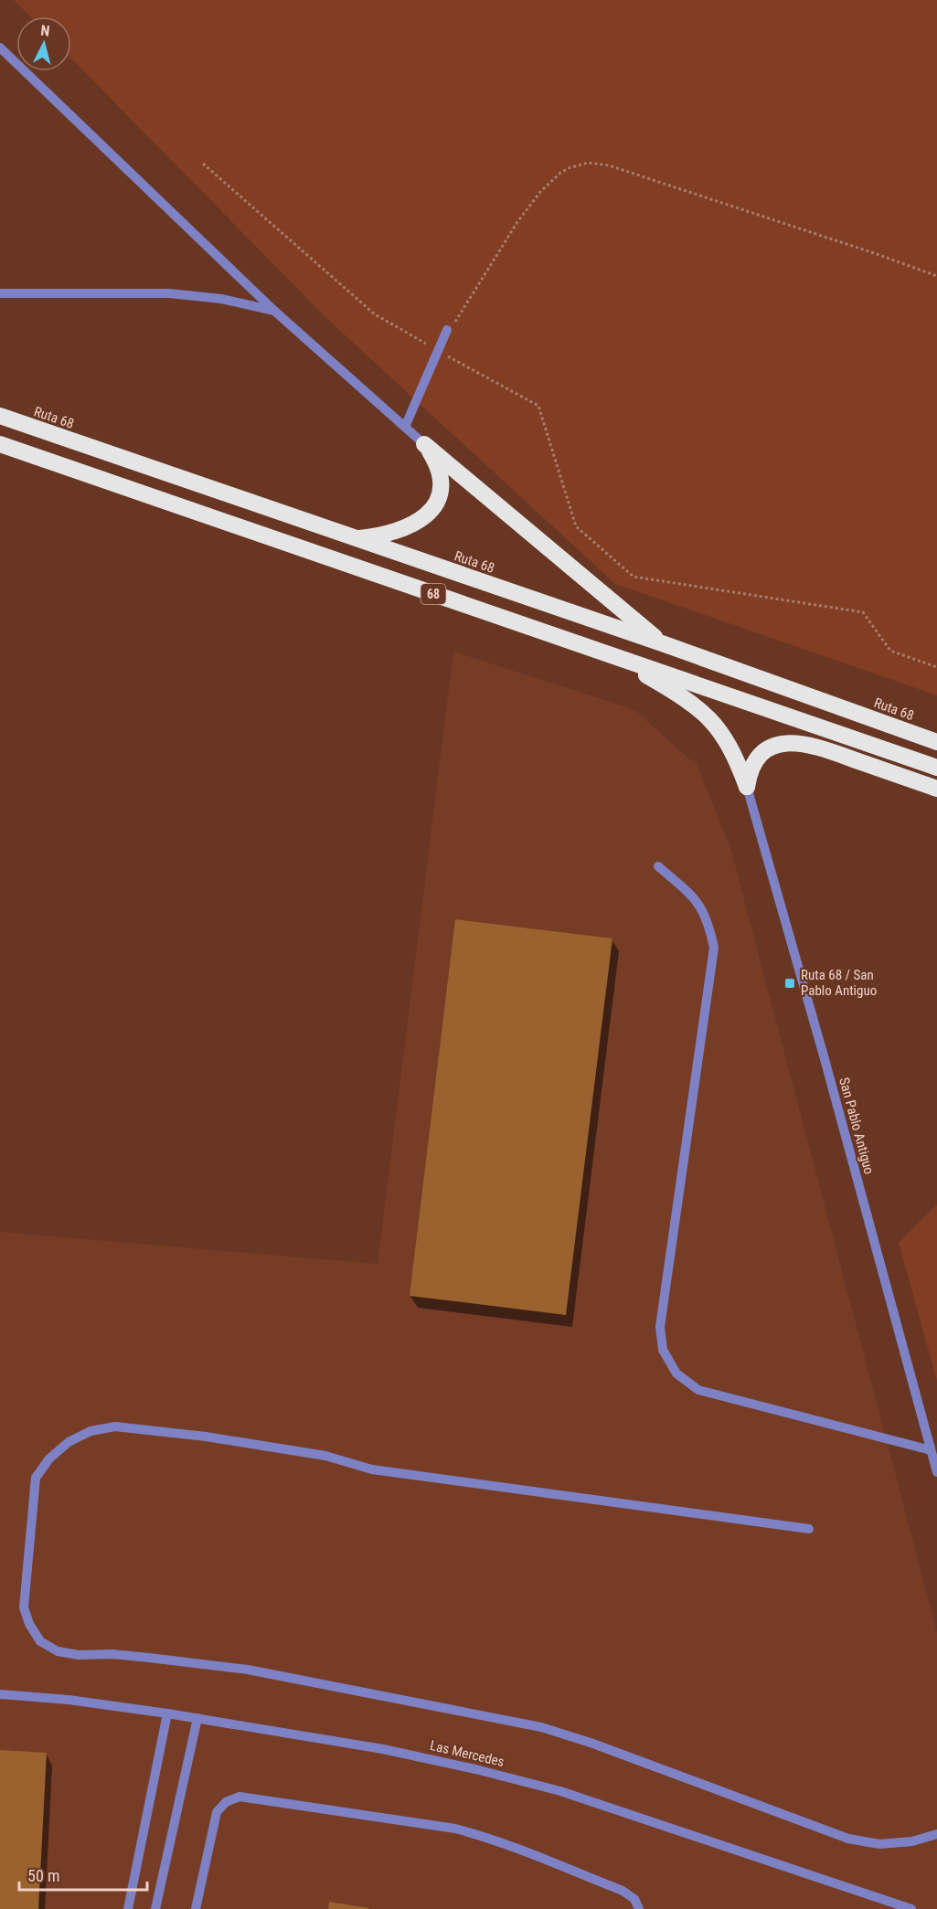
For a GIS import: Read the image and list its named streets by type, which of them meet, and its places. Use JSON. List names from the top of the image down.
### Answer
{
  "streets": {
    "highway": ["Ruta 68", "68"],
    "street": ["San Pablo Antiguo", "Las Mercedes"]
  },
  "places": {
    "transit": ["Ruta 68 / San Pablo Antiguo"]
  },
  "scale_bar": "50 m",
  "north": "top"
}
